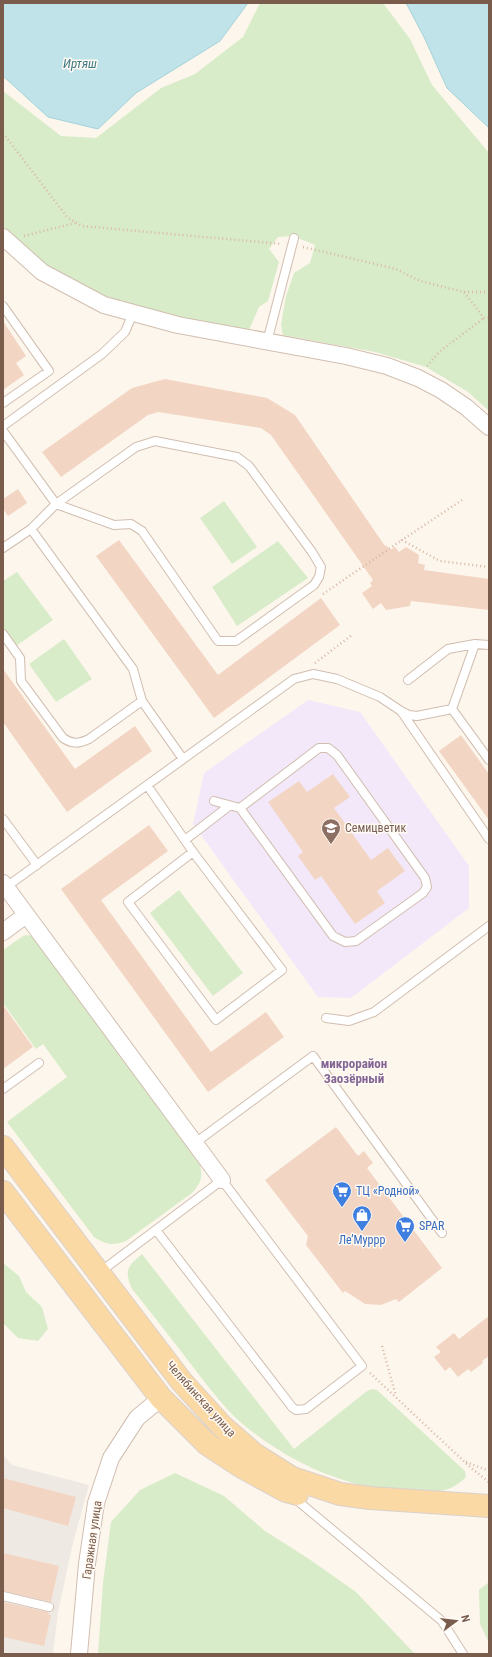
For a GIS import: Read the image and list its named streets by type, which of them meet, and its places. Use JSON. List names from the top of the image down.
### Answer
{
  "streets": {
    "main road": ["Челябинская улица"],
    "street": ["Гаражная улица"]
  },
  "crossings": [
    ["Челябинская улица", "Гаражная улица"]
  ],
  "districts": ["микрорайон Заозёрный"],
  "water": ["Иртяш"],
  "places": {
    "school or university": ["Семицветик"],
    "supermarket": ["ТЦ «Родной»", "SPAR"],
    "shop": ["Ле’Муррр"]
  },
  "north": "right"
}
